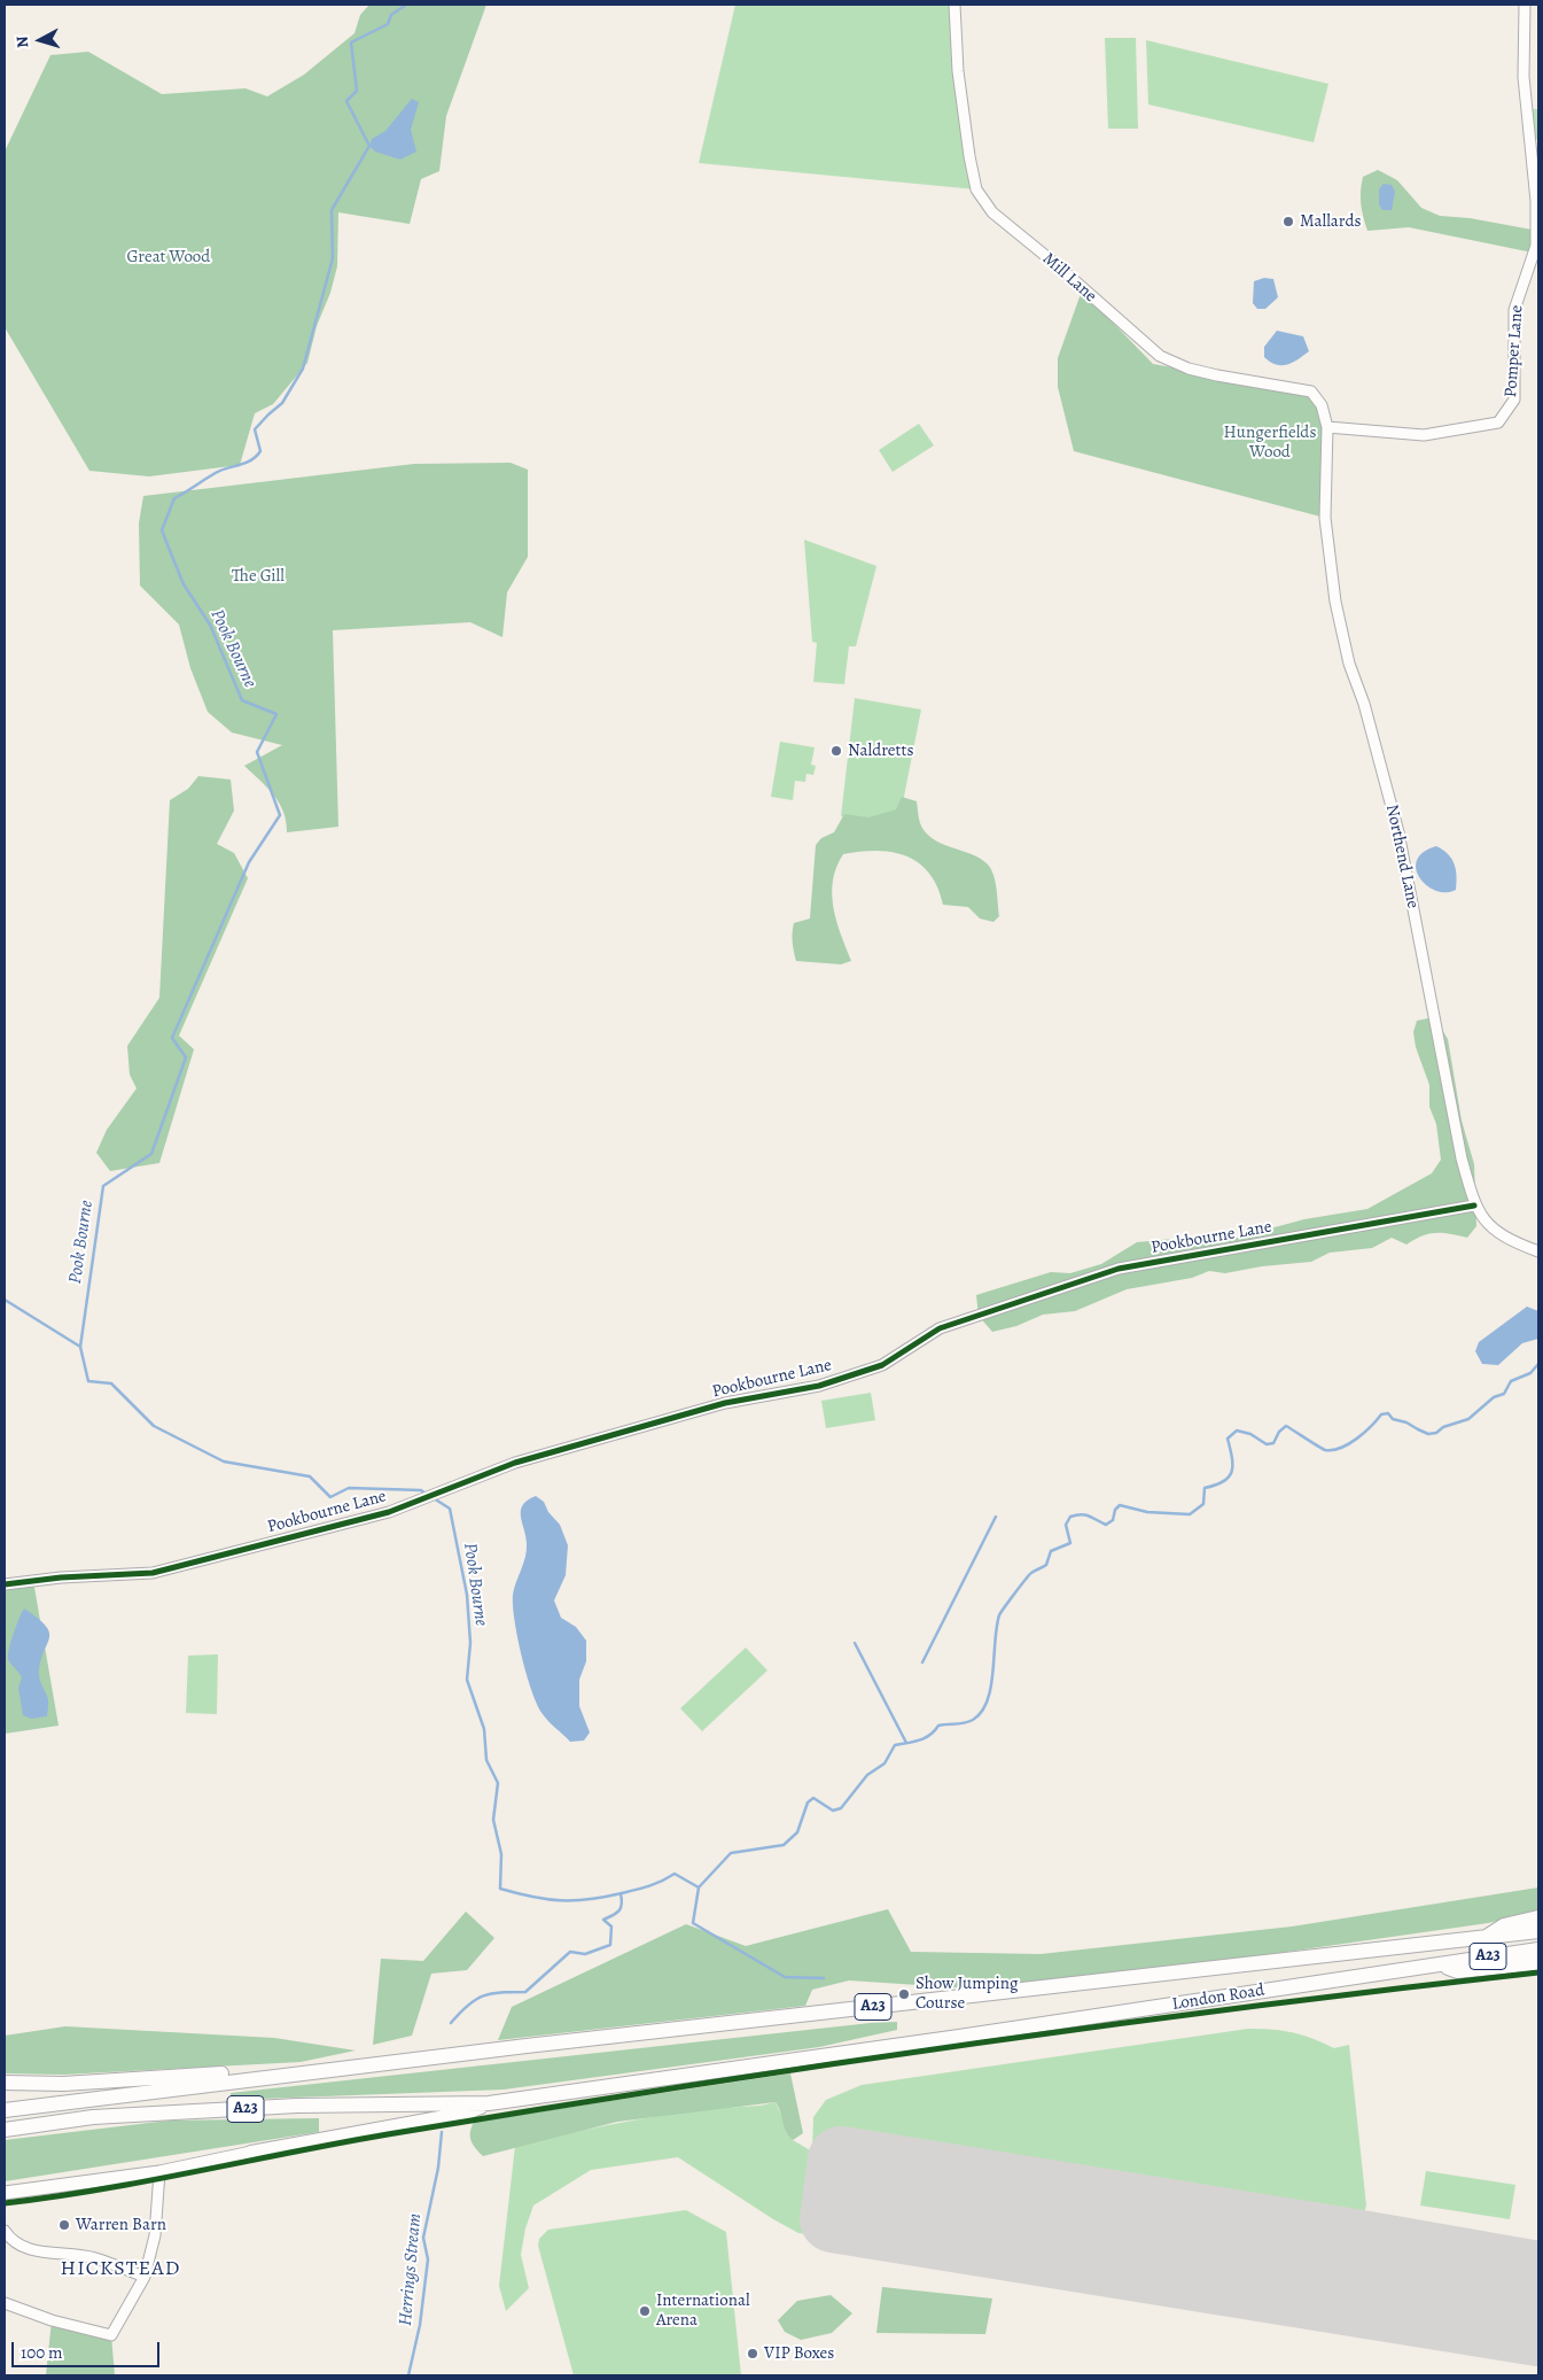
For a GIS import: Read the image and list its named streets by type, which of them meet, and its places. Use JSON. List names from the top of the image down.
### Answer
{
  "streets": {
    "highway": ["A23", "London Road"],
    "street": [
      "Mill Lane",
      "Pomper Lane",
      "Northend Lane",
      "Pookbourne Lane"
    ]
  },
  "crossings": [
    ["Mill Lane", "Pomper Lane"],
    ["Mill Lane", "Northend Lane"],
    ["Pomper Lane", "Northend Lane"],
    ["Northend Lane", "Pookbourne Lane"],
    ["A23", "London Road"]
  ],
  "districts": ["HICKSTEAD"],
  "water": ["Pook Bourne", "Herrings Stream"],
  "parks": ["Great Wood", "Hungerfields Wood", "The Gill"],
  "places": [
    "Mallards",
    "Naldretts",
    "Show Jumping Course",
    "Warren Barn",
    "International Arena",
    "VIP Boxes"
  ],
  "scale_bar": "100 m",
  "north": "left"
}
